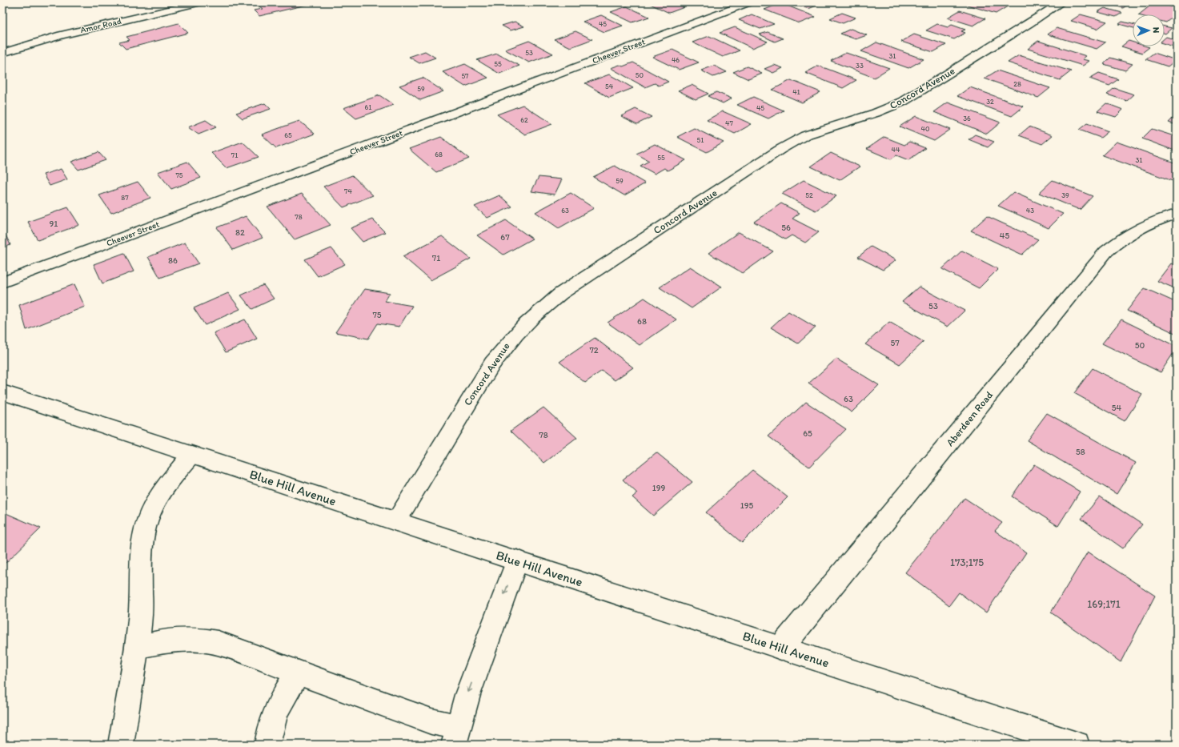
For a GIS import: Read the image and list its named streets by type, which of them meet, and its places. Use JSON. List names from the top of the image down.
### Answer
{
  "streets": {
    "main road": [
      "Amor Road",
      "Cheever Street",
      "Concord Avenue",
      "Aberdeen Road",
      "Blue Hill Avenue"
    ]
  },
  "crossings": [
    ["Concord Avenue", "Blue Hill Avenue"],
    ["Aberdeen Road", "Blue Hill Avenue"]
  ],
  "house_numbers": [
    "45",
    "53",
    "31",
    "46",
    "55",
    "33",
    "50",
    "57",
    "28",
    "54",
    "59",
    "41",
    "32",
    "61",
    "45",
    "36",
    "62",
    "47",
    "40",
    "65",
    "51",
    "44",
    "68",
    "71",
    "55",
    "31",
    "75",
    "59",
    "74",
    "52",
    "39",
    "87",
    "63",
    "43",
    "78",
    "91",
    "56",
    "82",
    "45",
    "67",
    "71",
    "86",
    "53",
    "75",
    "68",
    "57",
    "50",
    "72",
    "63",
    "54",
    "65",
    "78",
    "58",
    "199",
    "195",
    "173;175",
    "169;171"
  ],
  "north": "right"
}
